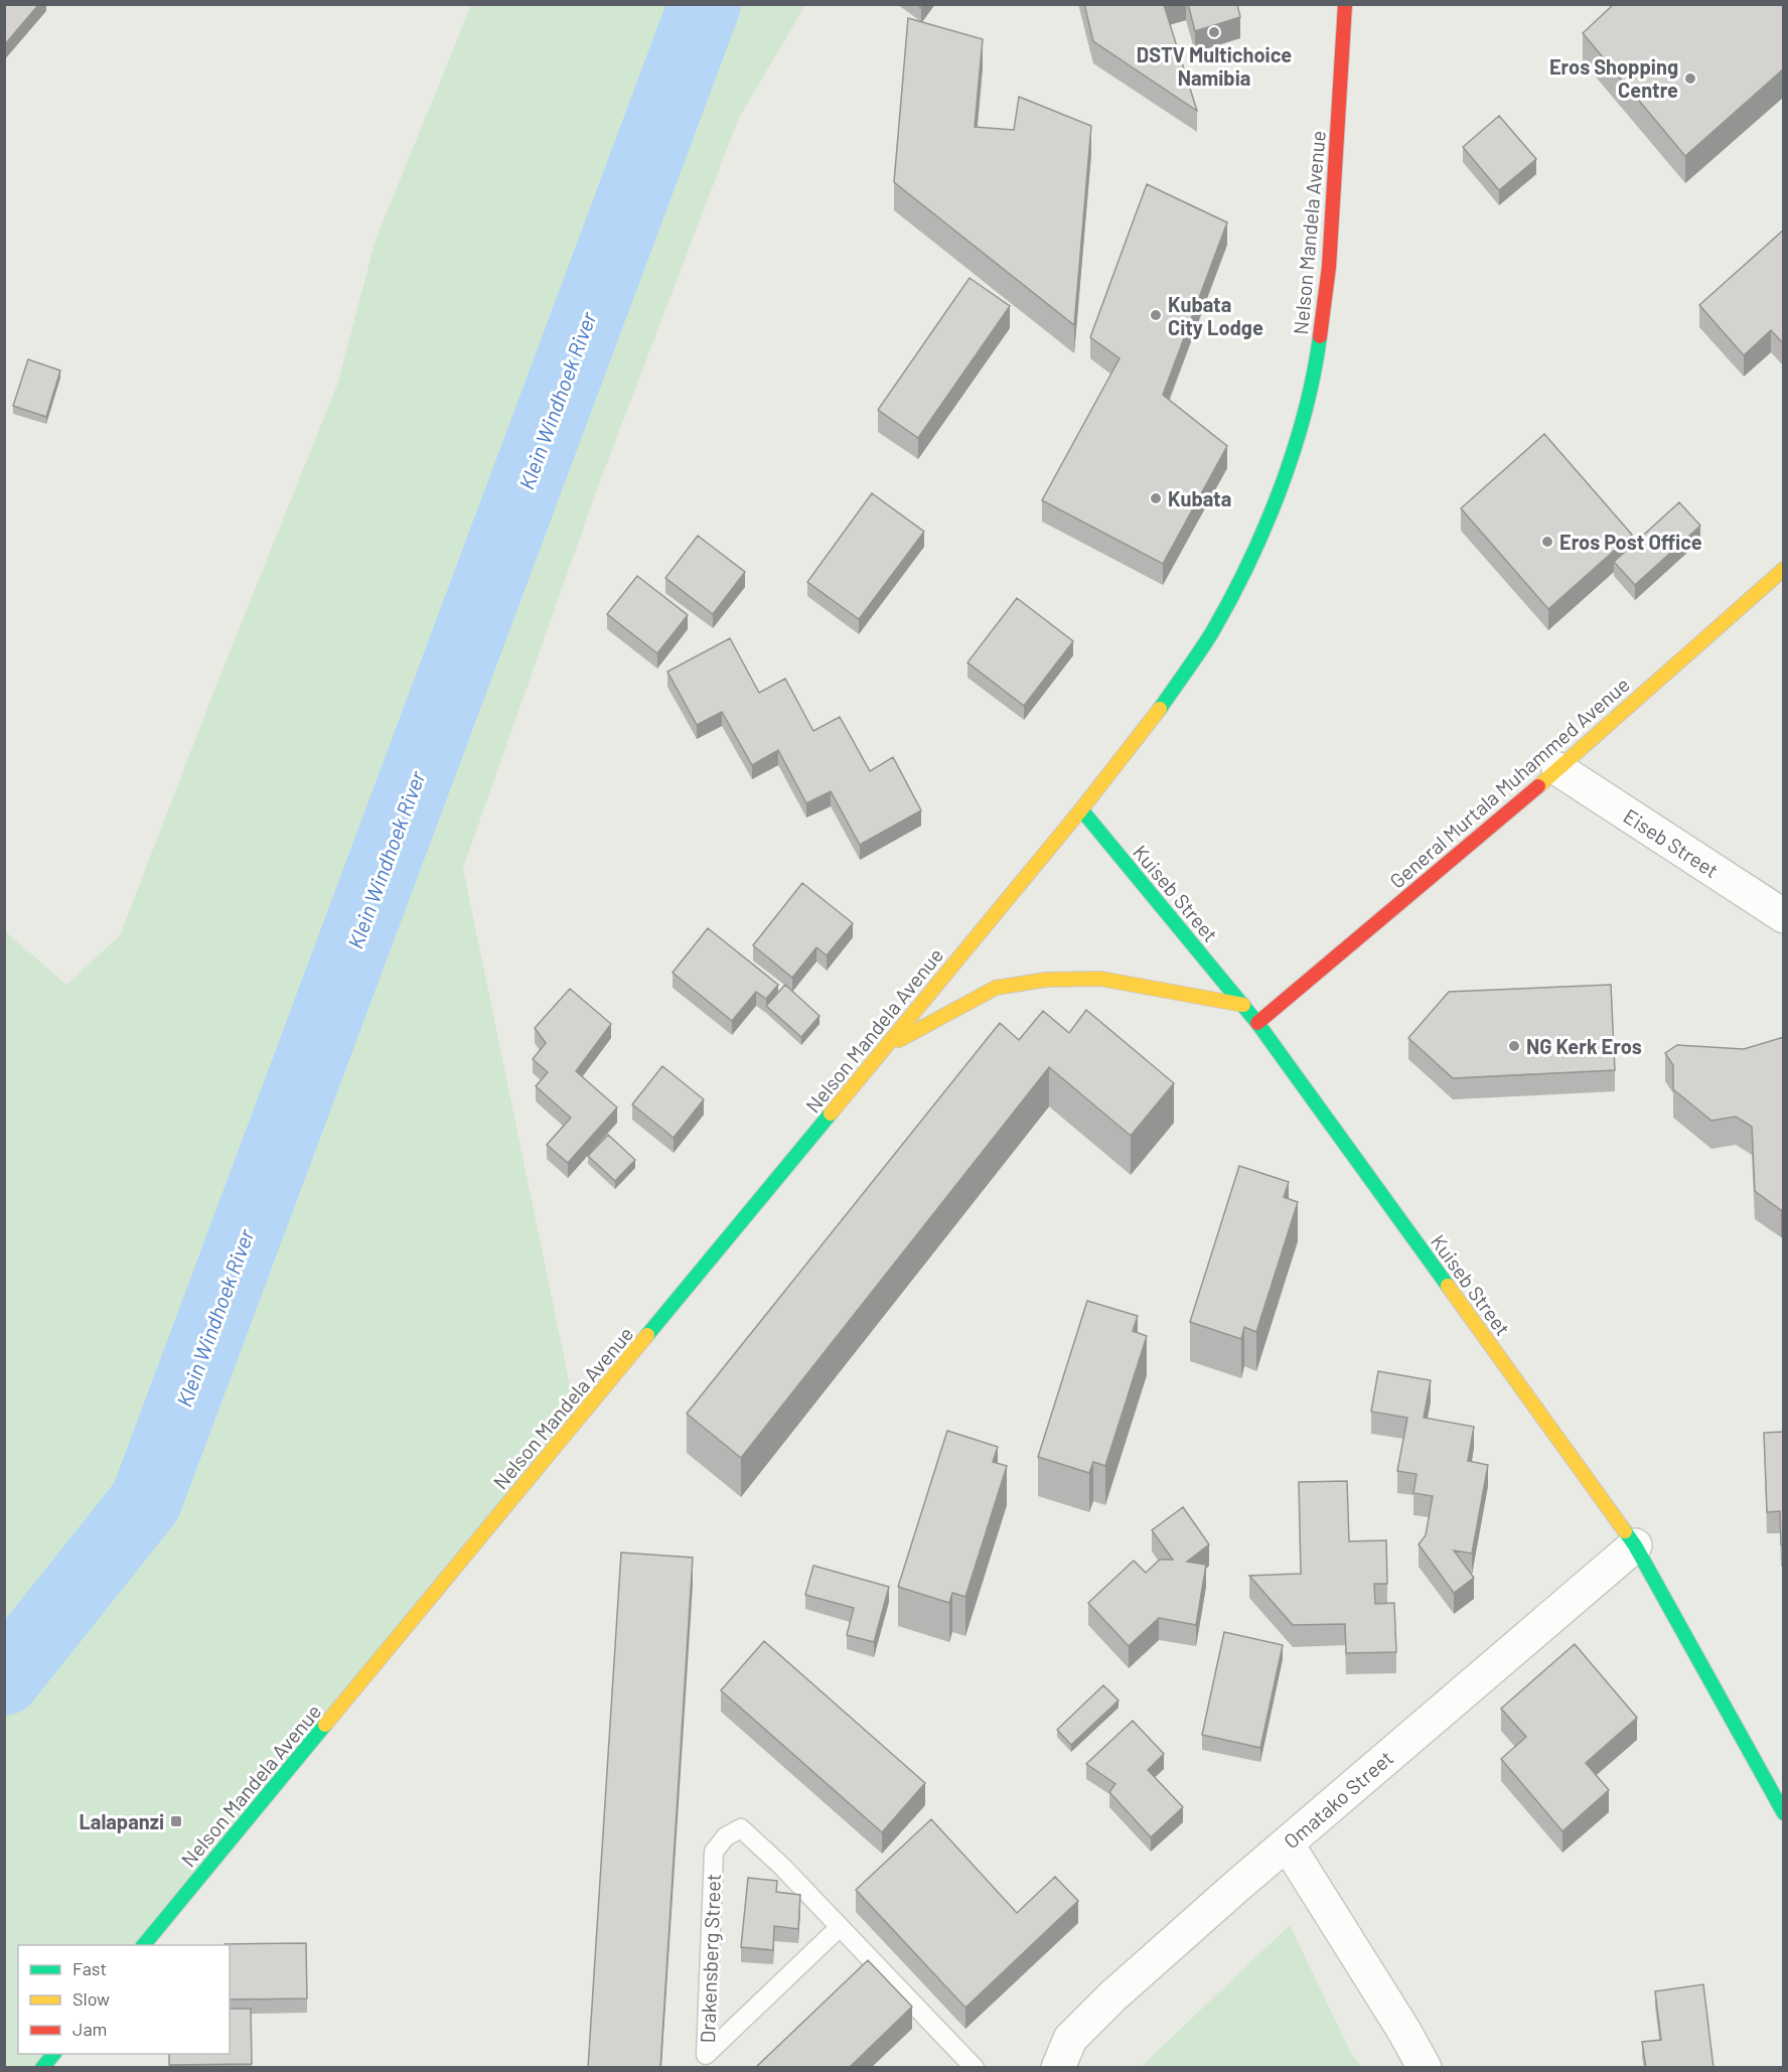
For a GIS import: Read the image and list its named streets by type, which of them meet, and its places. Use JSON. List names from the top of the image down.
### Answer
{
  "streets": {
    "main road": ["Nelson Mandela Avenue", "General Murtala Muhammed Avenue", "Kuiseb Street"],
    "street": ["Eiseb Street", "Omatako Street"],
    "lane": ["Drakensberg Street"]
  },
  "crossings": [
    ["Nelson Mandela Avenue", "Kuiseb Street"],
    ["General Murtala Muhammed Avenue", "Eiseb Street"],
    ["General Murtala Muhammed Avenue", "Kuiseb Street"],
    ["Kuiseb Street", "Omatako Street"]
  ],
  "water": ["Klein Windhoek River"],
  "places": {
    "other": [
      "DSTV Multichoice Namibia",
      "Eros Shopping Centre",
      "Kubata City Lodge",
      "Kubata",
      "Eros Post Office",
      "NG Kerk Eros"
    ],
    "transit": ["Lalapanzi"]
  },
  "legend": ["Fast", "Slow", "Jam"]
}
